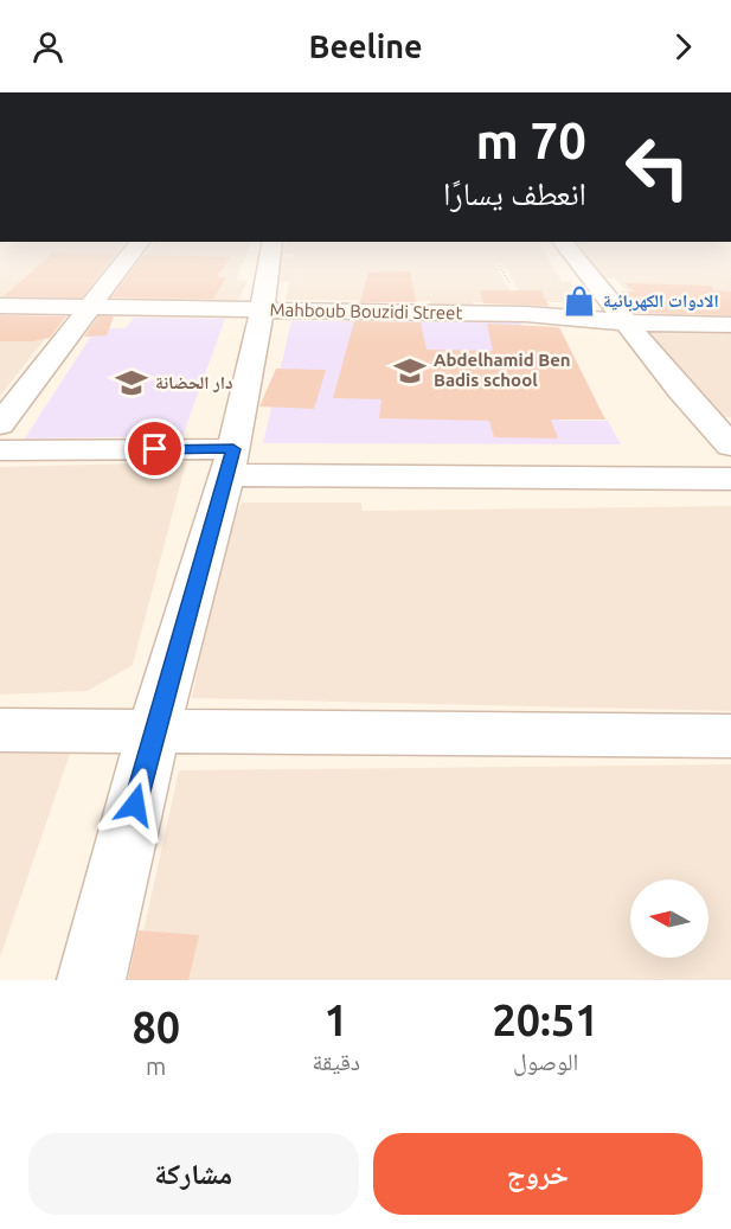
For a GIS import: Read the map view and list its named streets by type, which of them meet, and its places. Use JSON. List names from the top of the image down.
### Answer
{
  "streets": {
    "street": ["Mahboub Bouzidi Street"]
  },
  "places": {
    "shop": ["الادوات الكهربائية"],
    "school or university": ["Abdelhamid Ben Badis school", "دار الحضانة"]
  },
  "north": "left",
  "page": {
    "header": "Beeline",
    "turn": ["70 m", "انعطف يسارًا"],
    "eta": [
      "20:51",
      "الوصول",
      "1",
      "دقيقة",
      "80",
      "m"
    ],
    "buttons": ["خروج", "مشاركة"]
  }
}
